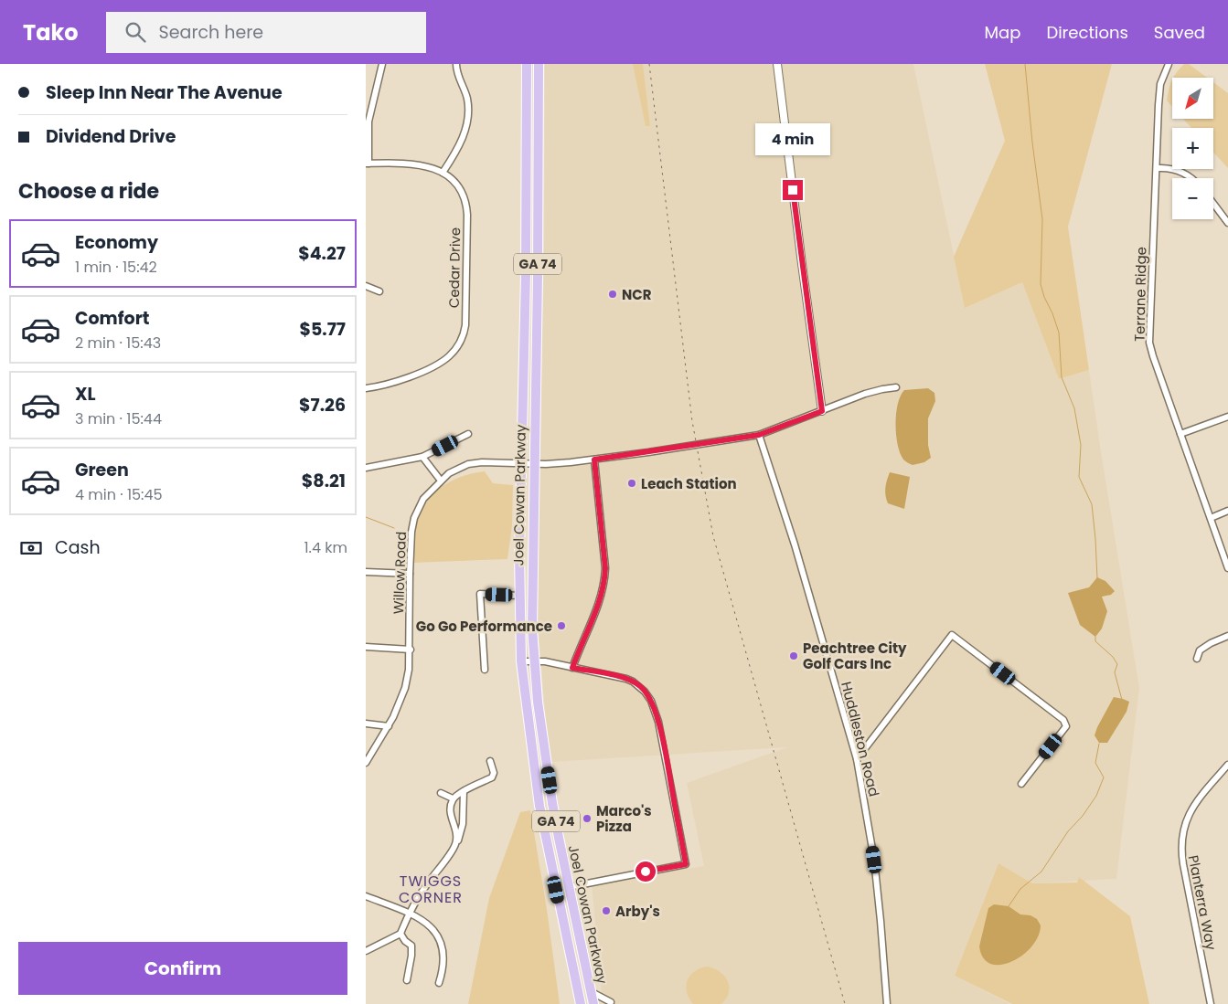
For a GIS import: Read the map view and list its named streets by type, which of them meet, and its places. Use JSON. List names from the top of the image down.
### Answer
{
  "streets": {
    "main road": ["GA 74", "Joel Cowan Parkway"],
    "street": [
      "Cedar Drive",
      "Terrane Ridge",
      "Willow Road",
      "Huddleston Road",
      "Planterra Way"
    ]
  },
  "crossings": [
    ["Joel Cowan Parkway", "Willow Road"],
    ["Willow Road", "Huddleston Road"]
  ],
  "districts": ["TWIGGS CORNER"],
  "places": [
    "NCR",
    "Leach Station",
    "Go Go Performance",
    "Peachtree City Golf Cars Inc",
    "Marco's Pizza",
    "Arby's"
  ],
  "north": "bottom left",
  "page": {
    "header": "Tako",
    "search": "Search here",
    "nav": ["Map", "Directions", "Saved"],
    "banner": ["Sleep Inn Near The Avenue", "Dividend Drive"],
    "map_buttons": ["+", "−"],
    "bubble": "4 min",
    "heading": "Choose a ride",
    "list": [
      {
        "name": "Economy",
        "note": "1 min · 15:42",
        "value": "$4.27"
      },
      {
        "name": "Comfort",
        "note": "2 min · 15:43",
        "value": "$5.77"
      },
      {
        "name": "XL",
        "note": "3 min · 15:44",
        "value": "$7.26"
      },
      {
        "name": "Green",
        "note": "4 min · 15:45",
        "value": "$8.21"
      }
    ],
    "pay": ["Cash", "1.4 km"],
    "buttons": "Confirm"
  }
}
